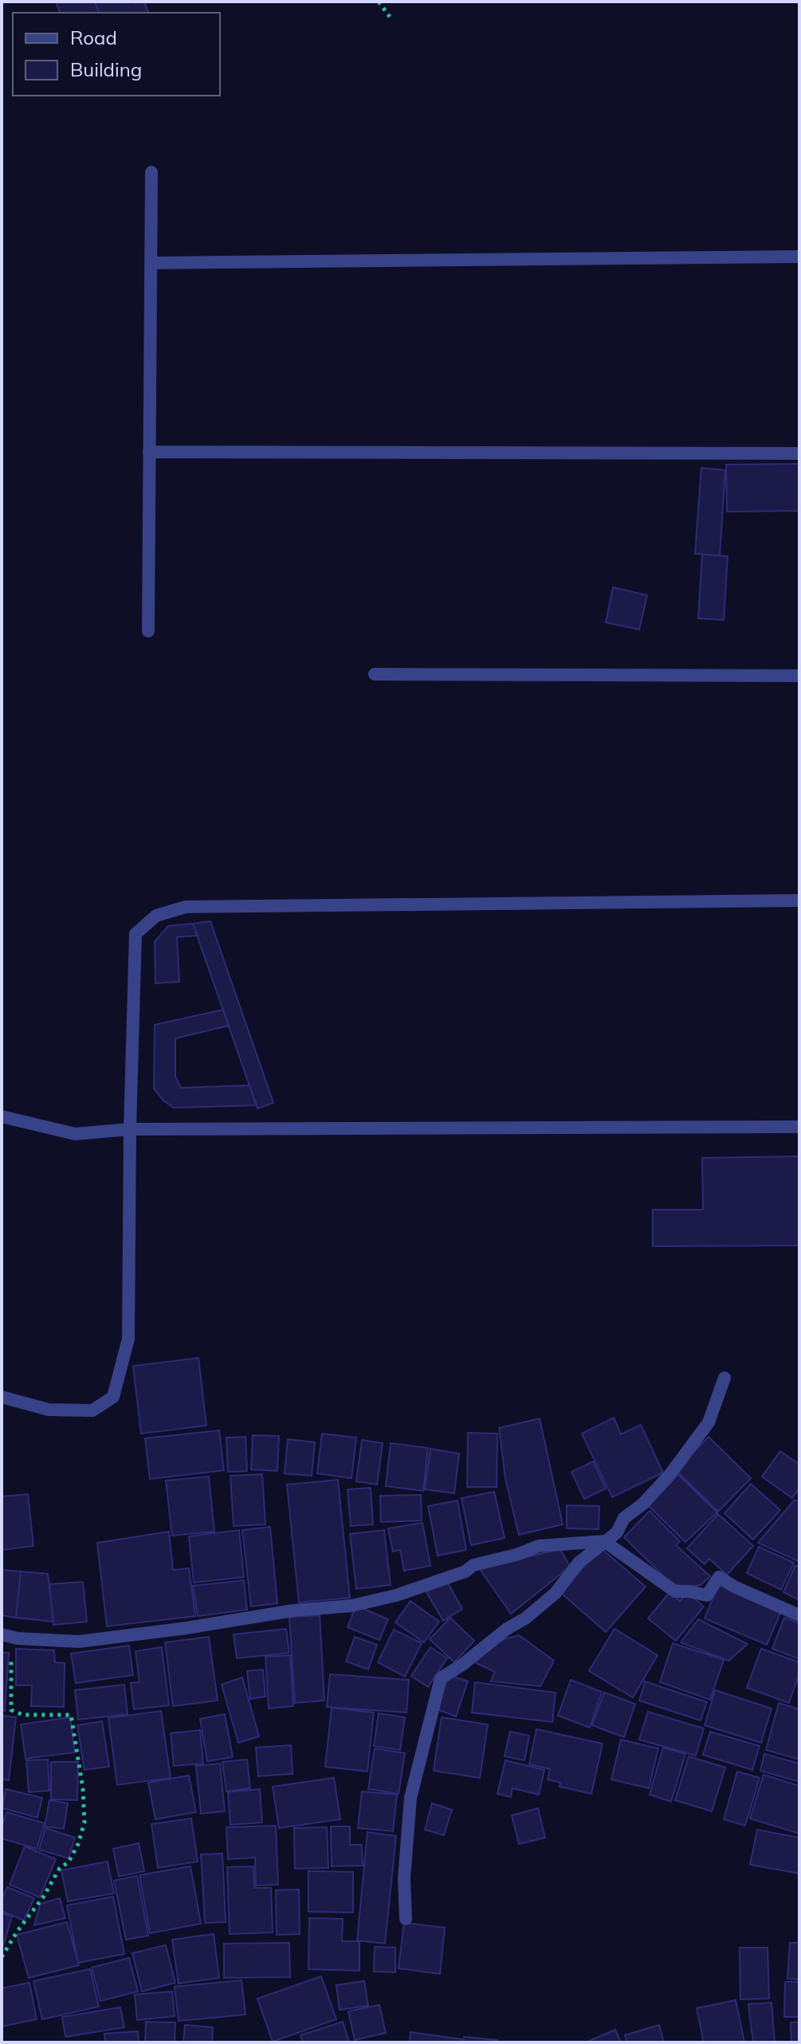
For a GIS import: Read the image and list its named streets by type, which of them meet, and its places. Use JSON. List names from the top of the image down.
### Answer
{
  "legend": ["Road", "Building"]
}
